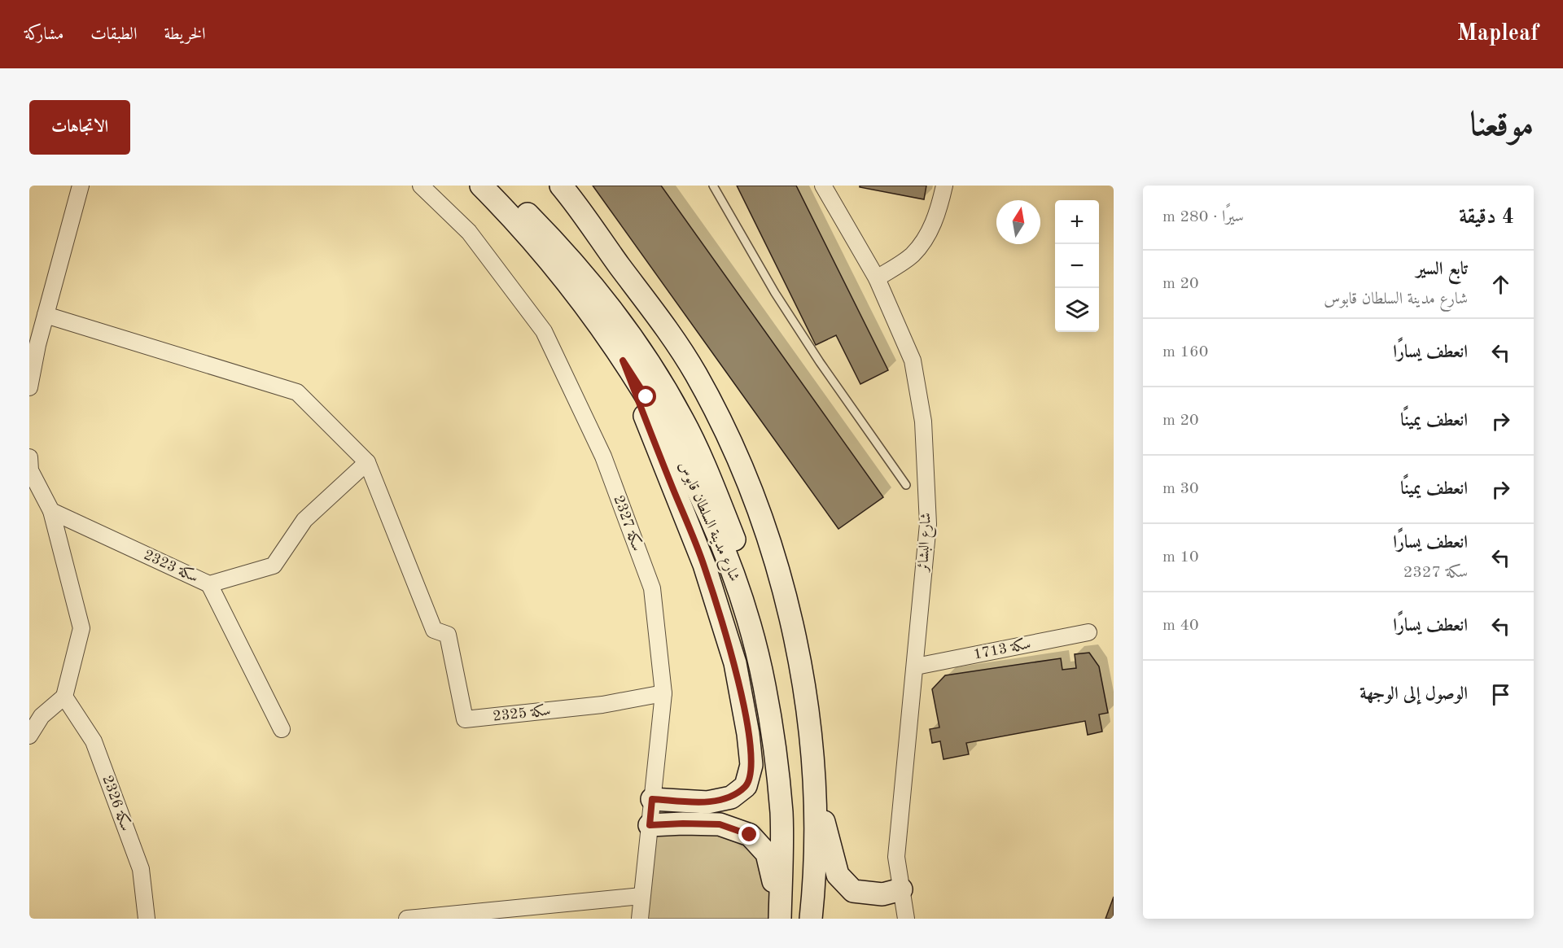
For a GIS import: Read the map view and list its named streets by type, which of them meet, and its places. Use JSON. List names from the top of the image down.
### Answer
{
  "streets": {
    "main road": ["شارع مدينة السلطان قابوس"],
    "street": [
      "سكة 2327",
      "شارع البشائر",
      "سكة 2323",
      "سكة 1713",
      "سكة 2325",
      "سكة 2326"
    ]
  },
  "crossings": [
    ["سكة 2327", "سكة 2325"],
    ["شارع البشائر", "سكة 1713"],
    ["سكة 2323", "سكة 2325"]
  ],
  "north": "top",
  "page": {
    "header": "Mapleaf",
    "nav": ["الخريطة", "الطبقات", "مشاركة"],
    "title": "موقعنا",
    "buttons": "الاتجاهات",
    "heading": ["4 دقيقة", "سيرًا · 280 m"],
    "map_buttons": ["+", "−"],
    "list": [
      ["تابع السير", "شارع مدينة السلطان قابوس", "20 m"],
      ["انعطف يسارًا", "160 m"],
      ["انعطف يمينًا", "20 m"],
      ["انعطف يمينًا", "30 m"],
      ["انعطف يسارًا", "سكة 2327", "10 m"],
      ["انعطف يسارًا", "40 m"],
      "الوصول إلى الوجهة"
    ]
  }
}
